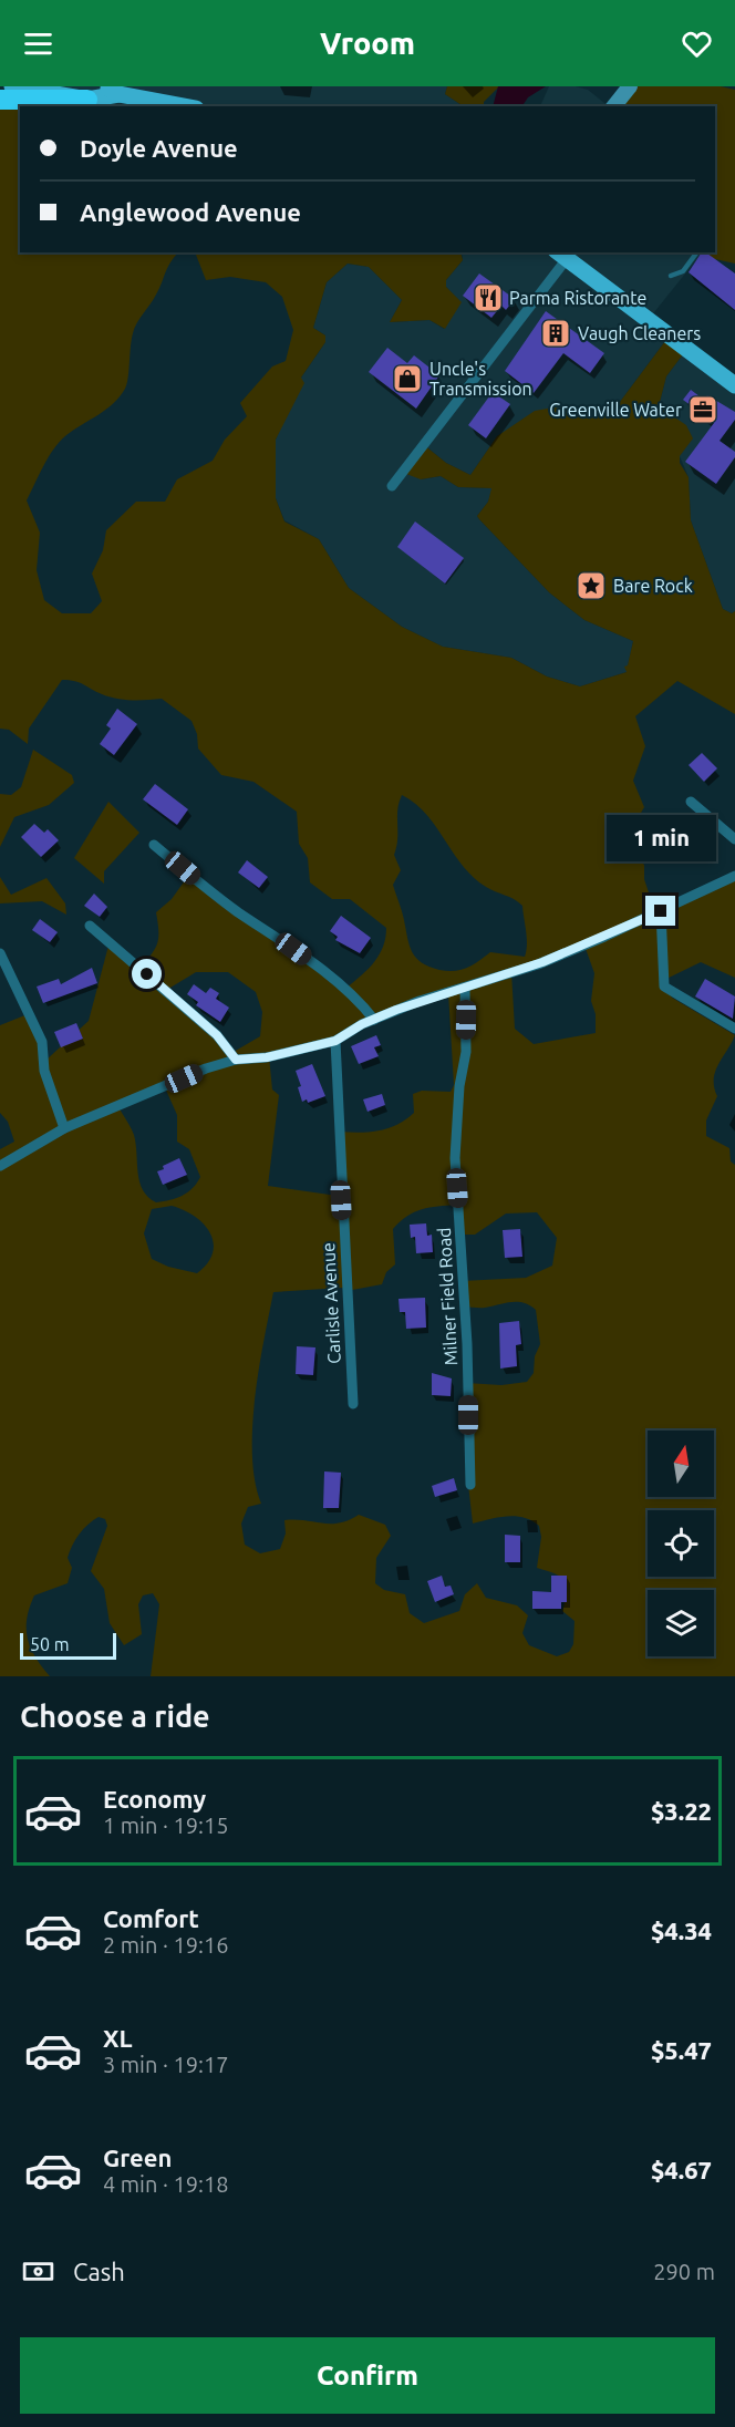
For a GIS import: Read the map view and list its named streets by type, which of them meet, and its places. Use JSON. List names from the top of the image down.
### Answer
{
  "streets": {
    "street": ["Milner Field Road", "Carlisle Avenue"]
  },
  "places": {
    "restaurant": ["Parma Ristorante"],
    "building": ["Vaugh Cleaners"],
    "shop": ["Uncle's Transmission"],
    "office": ["Greenville Water"],
    "place": ["Bare Rock"]
  },
  "scale_bar": "50 m",
  "north": "top",
  "page": {
    "header": "Vroom",
    "banner": ["Doyle Avenue", "Anglewood Avenue"],
    "bubble": "1 min",
    "scale": "50 m",
    "heading": "Choose a ride",
    "list": [
      {
        "name": "Economy",
        "note": "1 min · 19:15",
        "value": "$3.22"
      },
      {
        "name": "Comfort",
        "note": "2 min · 19:16",
        "value": "$4.34"
      },
      {
        "name": "XL",
        "note": "3 min · 19:17",
        "value": "$5.47"
      },
      {
        "name": "Green",
        "note": "4 min · 19:18",
        "value": "$4.67"
      }
    ],
    "pay": ["Cash", "290 m"],
    "buttons": "Confirm"
  }
}
